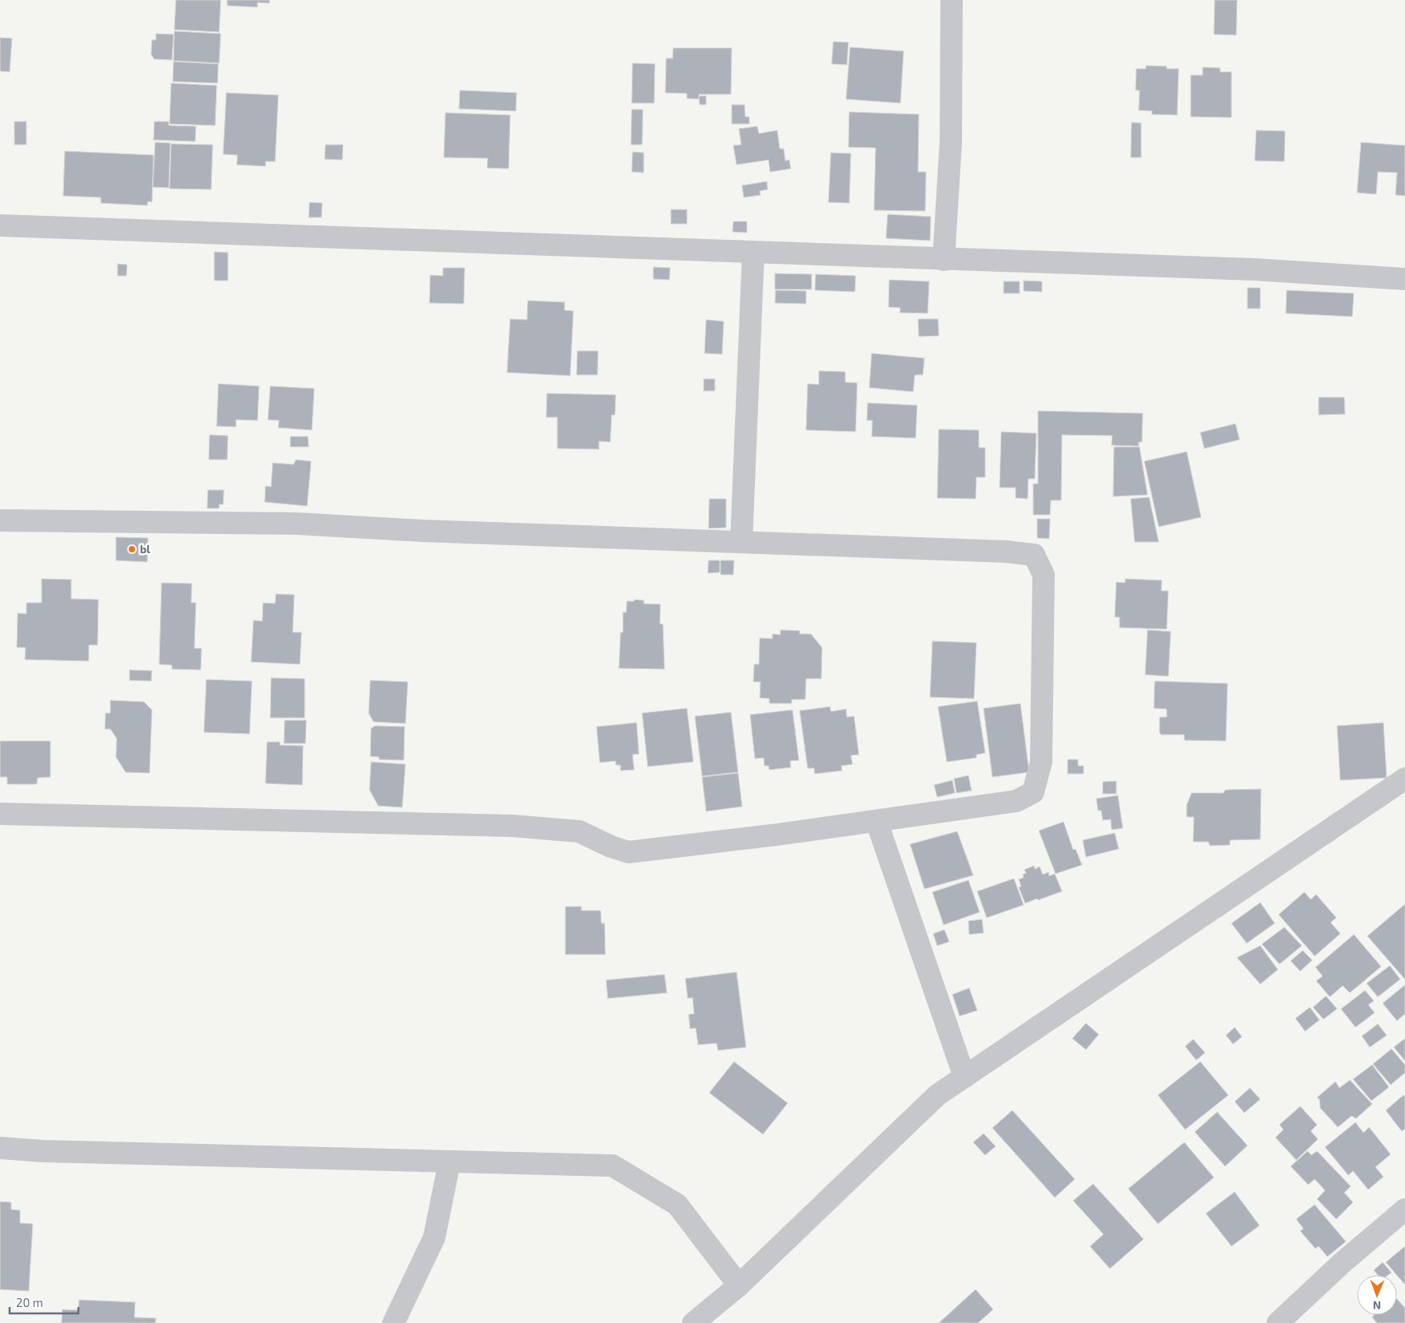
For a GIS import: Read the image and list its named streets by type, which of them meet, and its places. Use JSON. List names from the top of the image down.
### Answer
{
  "places": ["bl"],
  "scale_bar": "20 m",
  "north": "bottom"
}
